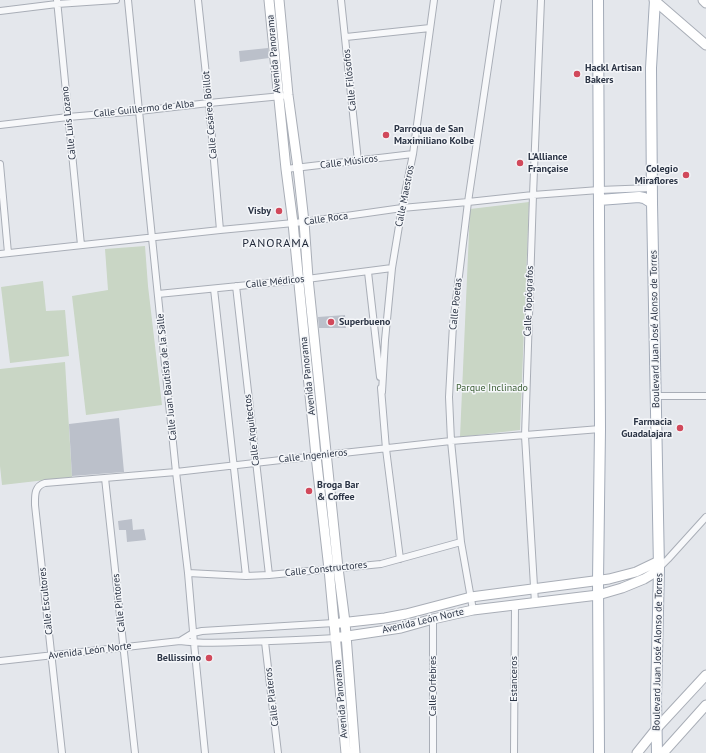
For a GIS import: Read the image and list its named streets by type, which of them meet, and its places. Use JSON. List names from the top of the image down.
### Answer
{
  "streets": {
    "main road": ["Boulevard Juan José Alonso de Torres"],
    "street": [
      "Avenida Panorama",
      "Calle Filósofos",
      "Calle Guillermo de Alba",
      "Calle Cesáreo Boillot",
      "Calle Luis Lozano",
      "Calle Músicos",
      "Calle Maestros",
      "Calle Roca",
      "Calle Médicos",
      "Calle Topógrafos",
      "Calle Poetas",
      "Calle Juan Bautista de la Salle",
      "Calle Arquitectos",
      "Calle Ingenieros",
      "Calle Constructores",
      "Calle Escultores",
      "Calle Pintores",
      "Avenida León Norte",
      "Estanceros",
      "Calle Orfebres",
      "Calle Plateros"
    ]
  },
  "crossings": [
    ["Avenida Panorama", "Calle Guillermo de Alba"],
    ["Avenida Panorama", "Calle Músicos"],
    ["Avenida Panorama", "Calle Roca"],
    ["Avenida Panorama", "Calle Médicos"],
    ["Avenida Panorama", "Calle Ingenieros"],
    ["Avenida Panorama", "Calle Constructores"],
    ["Avenida Panorama", "Avenida León Norte"],
    ["Calle Filósofos", "Calle Músicos"],
    ["Calle Guillermo de Alba", "Calle Cesáreo Boillot"],
    ["Calle Guillermo de Alba", "Calle Luis Lozano"],
    ["Calle Guillermo de Alba", "Calle Juan Bautista de la Salle"],
    ["Calle Cesáreo Boillot", "Calle Roca"],
    ["Calle Luis Lozano", "Calle Roca"],
    ["Calle Músicos", "Calle Maestros"],
    ["Calle Maestros", "Calle Roca"],
    ["Calle Maestros", "Calle Médicos"],
    ["Calle Maestros", "Calle Ingenieros"],
    ["Calle Maestros", "Calle Constructores"],
    ["Calle Roca", "Calle Topógrafos"],
    ["Calle Roca", "Calle Poetas"],
    ["Calle Roca", "Boulevard Juan José Alonso de Torres"],
    ["Calle Roca", "Calle Juan Bautista de la Salle"],
    ["Calle Médicos", "Calle Juan Bautista de la Salle"],
    ["Calle Médicos", "Calle Arquitectos"],
    ["Calle Topógrafos", "Calle Ingenieros"],
    ["Calle Topógrafos", "Avenida León Norte"],
    ["Calle Poetas", "Calle Ingenieros"],
    ["Calle Poetas", "Calle Constructores"],
    ["Calle Poetas", "Avenida León Norte"],
    ["Boulevard Juan José Alonso de Torres", "Avenida León Norte"],
    ["Calle Juan Bautista de la Salle", "Calle Ingenieros"],
    ["Calle Juan Bautista de la Salle", "Calle Constructores"],
    ["Calle Juan Bautista de la Salle", "Avenida León Norte"],
    ["Calle Arquitectos", "Calle Ingenieros"],
    ["Calle Arquitectos", "Calle Constructores"],
    ["Calle Ingenieros", "Calle Escultores"],
    ["Calle Ingenieros", "Calle Pintores"],
    ["Calle Escultores", "Avenida León Norte"],
    ["Calle Pintores", "Avenida León Norte"],
    ["Avenida León Norte", "Estanceros"],
    ["Avenida León Norte", "Calle Orfebres"],
    ["Avenida León Norte", "Calle Plateros"]
  ],
  "districts": ["PANORAMA"],
  "parks": ["Parque Inclinado"],
  "places": [
    "Hackl Artisan Bakers",
    "Parroqua de San Maximiliano Kolbe",
    "L'Alliance Française",
    "Colegio Miraflores",
    "Visby",
    "Superbueno",
    "Farmacia Guadalajara",
    "Broga Bar & Coffee",
    "Bellissimo"
  ]
}
